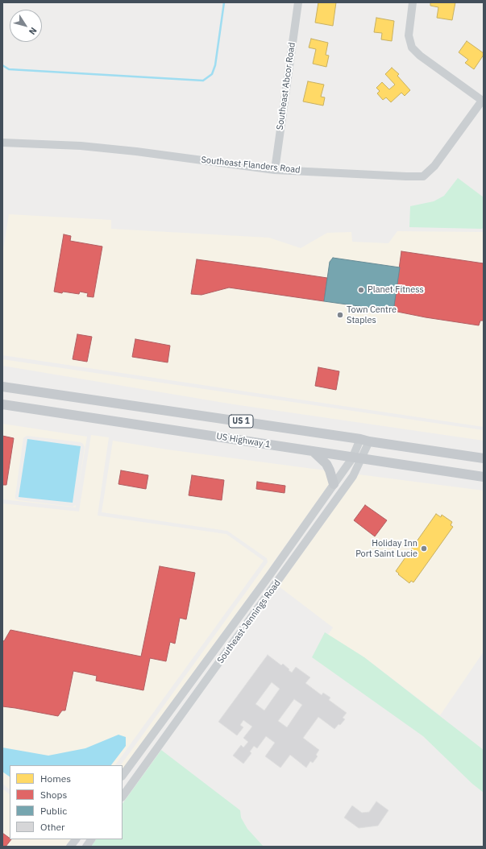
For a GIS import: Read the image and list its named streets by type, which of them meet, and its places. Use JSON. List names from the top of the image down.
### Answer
{
  "streets": {
    "main road": ["US 1", "US Highway 1"],
    "street": ["Southeast Abcor Road", "Southeast Flanders Road", "Southeast Jennings Road"]
  },
  "crossings": [
    ["Southeast Abcor Road", "Southeast Flanders Road"],
    ["US Highway 1", "Southeast Jennings Road"]
  ],
  "places": ["Planet Fitness", "Town Centre Staples", "Holiday Inn Port Saint Lucie"],
  "legend": [
    "Homes",
    "Shops",
    "Public",
    "Other"
  ],
  "north": "bottom right"
}
